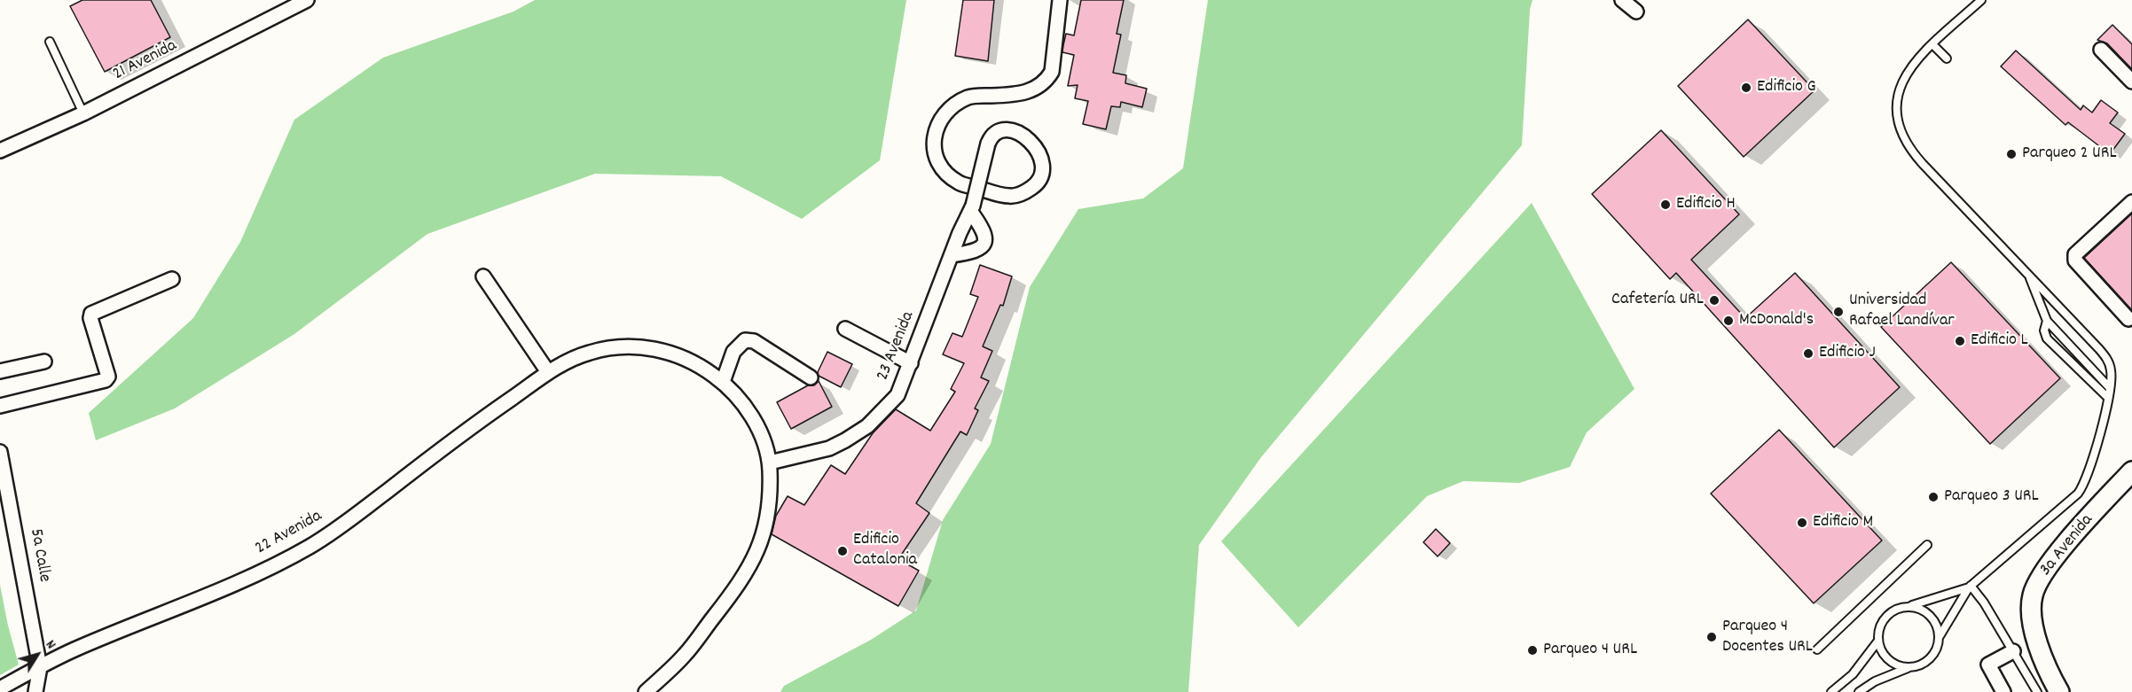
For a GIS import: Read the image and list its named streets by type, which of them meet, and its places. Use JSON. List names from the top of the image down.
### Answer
{
  "streets": {
    "street": [
      "21 Avenida",
      "23 Avenida",
      "22 Avenida",
      "3a Avenida",
      "5a Calle"
    ]
  },
  "crossings": [
    ["23 Avenida", "22 Avenida"],
    ["22 Avenida", "5a Calle"]
  ],
  "places": [
    "Edificio G",
    "Parqueo 2 URL",
    "Edificio H",
    "Cafetería URL",
    "Universidad Rafael Landívar",
    "McDonald's",
    "Edificio L",
    "Edificio J",
    "Parqueo 3 URL",
    "Edificio M",
    "Edificio Catalonia",
    "Parqueo 4 Docentes URL",
    "Parqueo 4 URL"
  ],
  "north": "top right"
}
